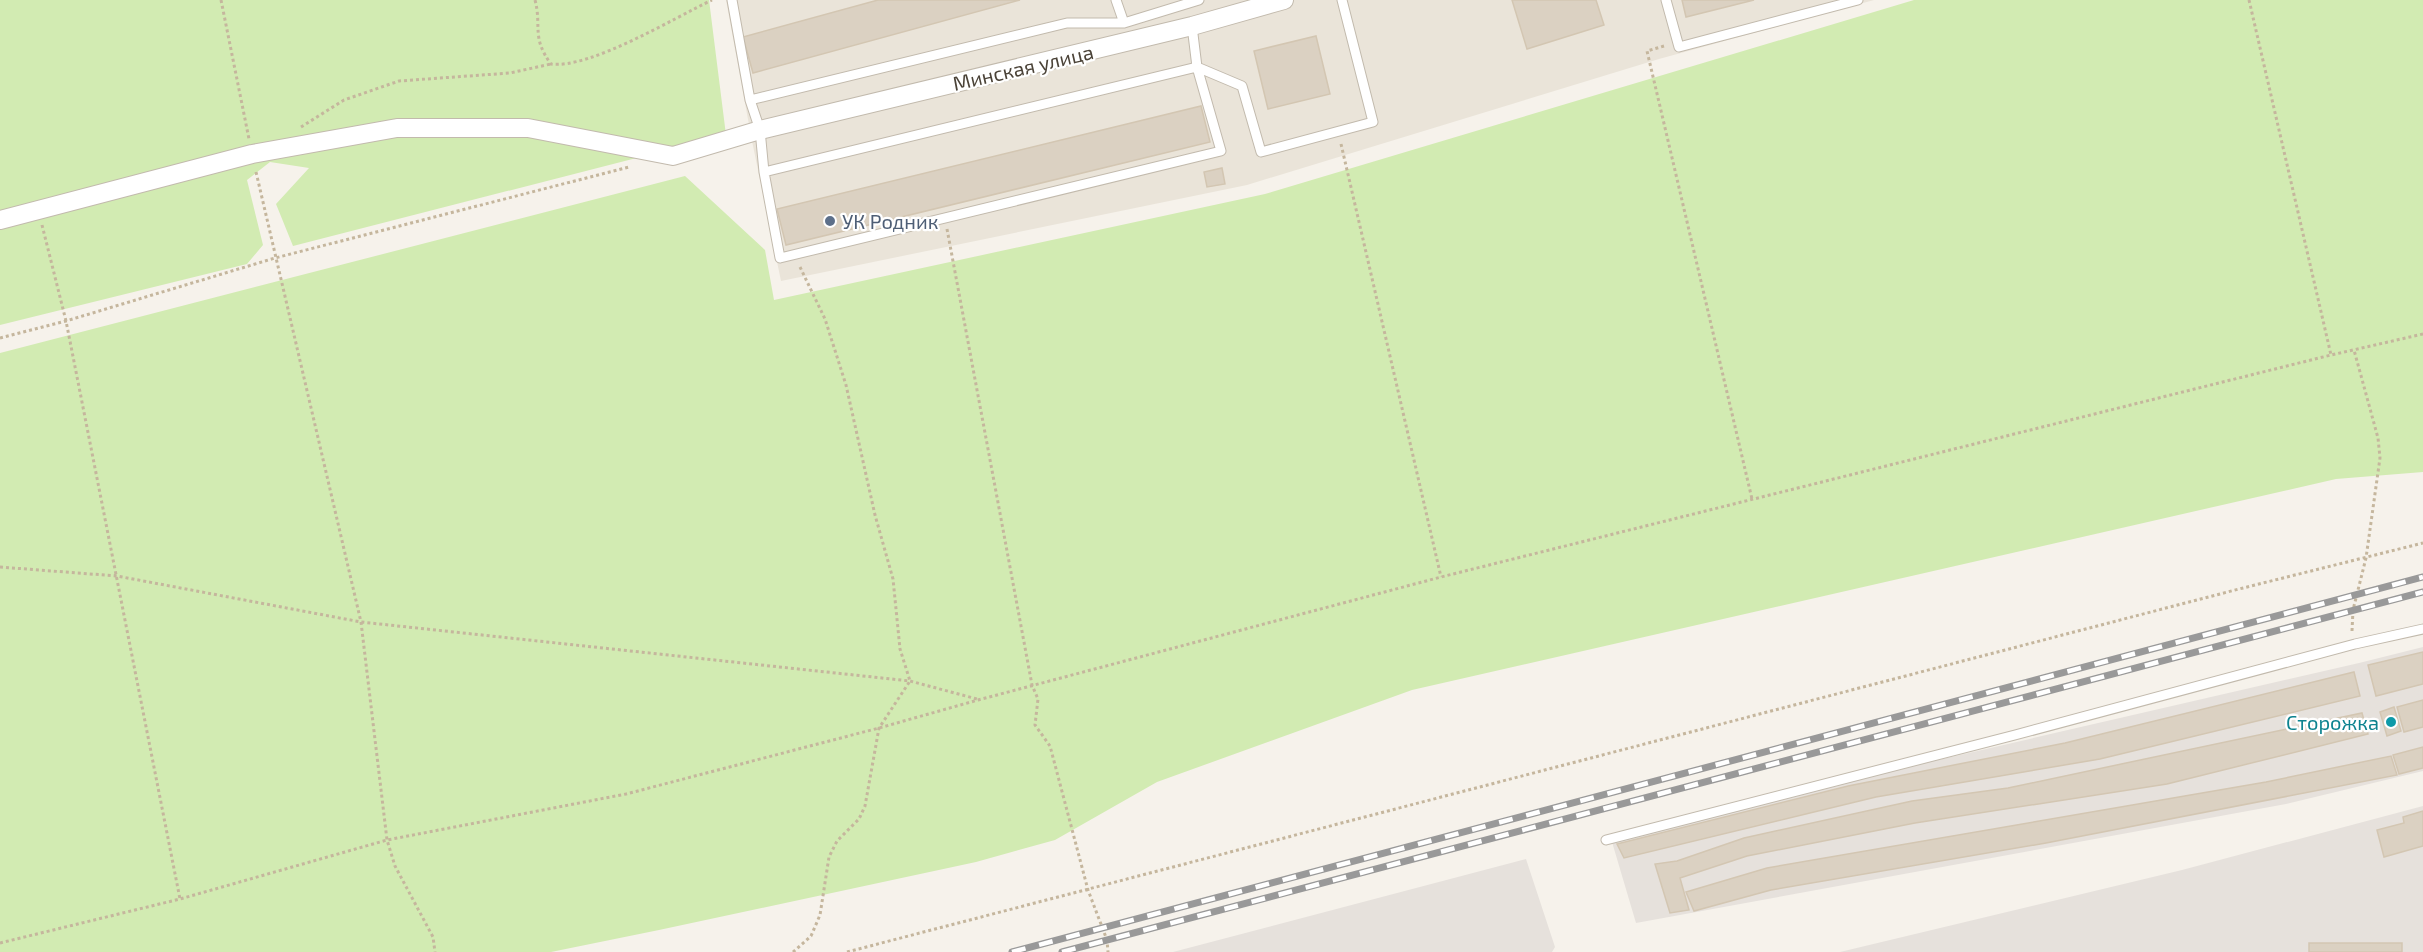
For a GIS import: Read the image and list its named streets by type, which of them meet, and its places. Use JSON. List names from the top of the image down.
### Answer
{
  "streets": {
    "street": ["Минская улица"]
  },
  "places": ["УК Родник", "Сторожка"]
}
